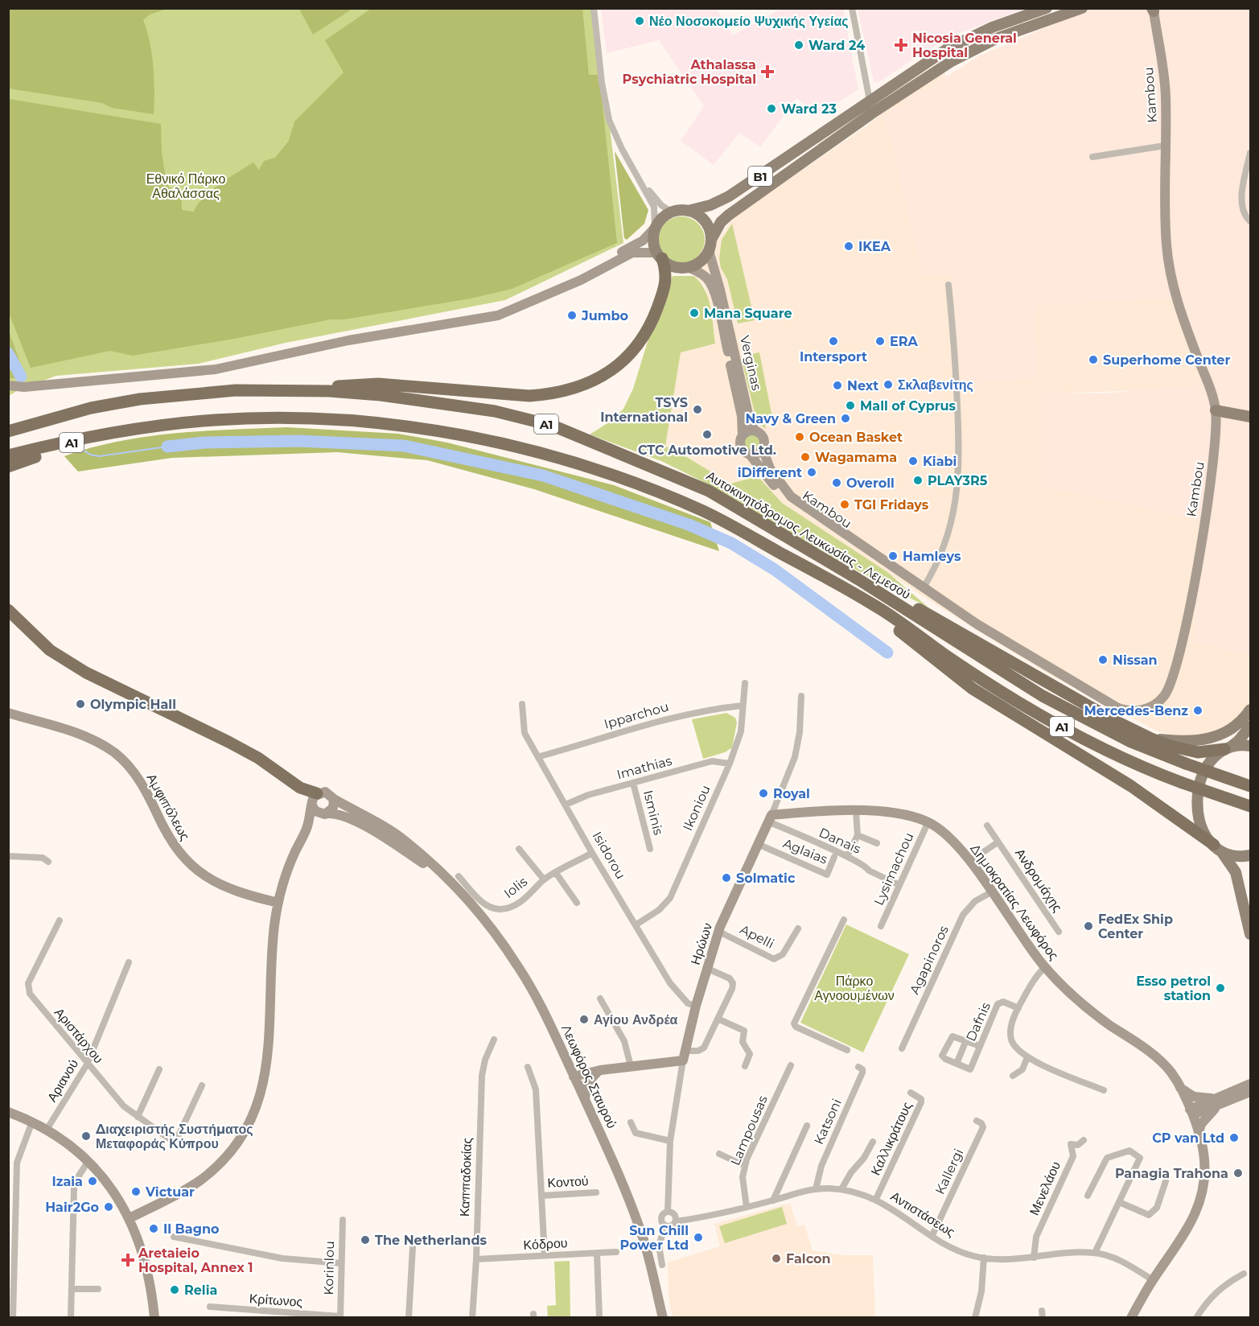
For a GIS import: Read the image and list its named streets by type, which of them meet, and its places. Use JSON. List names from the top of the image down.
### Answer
{
  "streets": {
    "highway": ["A1", "Αυτοκινητόδρομος Λευκωσίας - Λεμεσού"],
    "main road": [
      "Kambou",
      "B1",
      "Verginas",
      "Αμφιπόλεως",
      "Δημοκρατίας Λεωφόρος",
      "Ηρώων",
      "Λεωφόρος Σταυρού"
    ],
    "street": [
      "Ipparchou",
      "Imathias",
      "Ikoniou",
      "Isminis",
      "Danais",
      "Aglaias",
      "Isidorou",
      "Lysimachou",
      "Ανδρομάχης",
      "Iolis",
      "Apelli",
      "Agapinoros",
      "Dafnis",
      "Αριστάρχου",
      "Αριανού",
      "Katsoni",
      "Lampousas",
      "Καλλικράτους",
      "Kallergi",
      "Καππαδοκίας",
      "Κοντού",
      "Μενελάου",
      "Αντιστάσεως",
      "Κόδρου",
      "Korinlou",
      "Κρίτωνος"
    ]
  },
  "crossings": [
    ["Kambou", "Verginas"],
    ["B1", "Verginas"],
    ["Ipparchou", "Ikoniou"],
    ["Ipparchou", "Isidorou"],
    ["Imathias", "Ikoniou"],
    ["Imathias", "Isminis"],
    ["Imathias", "Isidorou"],
    ["Ikoniou", "Isidorou"],
    ["Danais", "Lysimachou"],
    ["Danais", "Δημοκρατίας Λεωφόρος"],
    ["Danais", "Ηρώων"],
    ["Aglaias", "Ηρώων"],
    ["Isidorou", "Iolis"],
    ["Isidorou", "Ηρώων"],
    ["Lysimachou", "Δημοκρατίας Λεωφόρος"],
    ["Ανδρομάχης", "Δημοκρατίας Λεωφόρος"],
    ["Δημοκρατίας Λεωφόρος", "Ηρώων"],
    ["Δημοκρατίας Λεωφόρος", "Agapinoros"],
    ["Δημοκρατίας Λεωφόρος", "Αντιστάσεως"],
    ["Apelli", "Ηρώων"],
    ["Ηρώων", "Αντιστάσεως"],
    ["Αριστάρχου", "Αριανού"],
    ["Katsoni", "Αντιστάσεως"],
    ["Lampousas", "Αντιστάσεως"],
    ["Καλλικράτους", "Αντιστάσεως"],
    ["Kallergi", "Αντιστάσεως"],
    ["Καππαδοκίας", "Κόδρου"],
    ["Μενελάου", "Αντιστάσεως"],
    ["Korinlou", "Κρίτωνος"]
  ],
  "parks": ["Εθνικό Πάρκο Αθαλάσσας", "Πάρκο Αγνοουμένων"],
  "places": {
    "other": [
      "Νέο Νοσοκομείο Ψυχικής Υγείας",
      "Ward 24",
      "Ward 23",
      "IKEA",
      "Mana Square",
      "Jumbo",
      "Intersport",
      "ERA",
      "Superhome Center",
      "Σκλαβενίτης",
      "Next",
      "Mall of Cyprus",
      "TSYS International",
      "Navy & Green",
      "CTC Automotive Ltd.",
      "Ocean Basket",
      "Wagamama",
      "Kiabi",
      "iDifferent",
      "PLAY3R5",
      "Overoll",
      "TGI Fridays",
      "Hamleys",
      "Nissan",
      "Olympic Hall",
      "Mercedes-Benz",
      "Royal",
      "Solmatic",
      "FedEx Ship Center",
      "Esso petrol station",
      "Αγίου Ανδρέα",
      "Διαχειριστής Συστήματος Μεταφοράς Κύπρου",
      "CP van Ltd",
      "Panagia Trahona",
      "Izaia",
      "Victuar",
      "Hair2Go",
      "Il Bagno",
      "Sun Chill Power Ltd",
      "The Netherlands",
      "Falcon",
      "Relia"
    ],
    "health": ["Nicosia General Hospital", "Athalassa Psychiatric Hospital", "Aretaieio Hospital, Annex 1"]
  }
}
